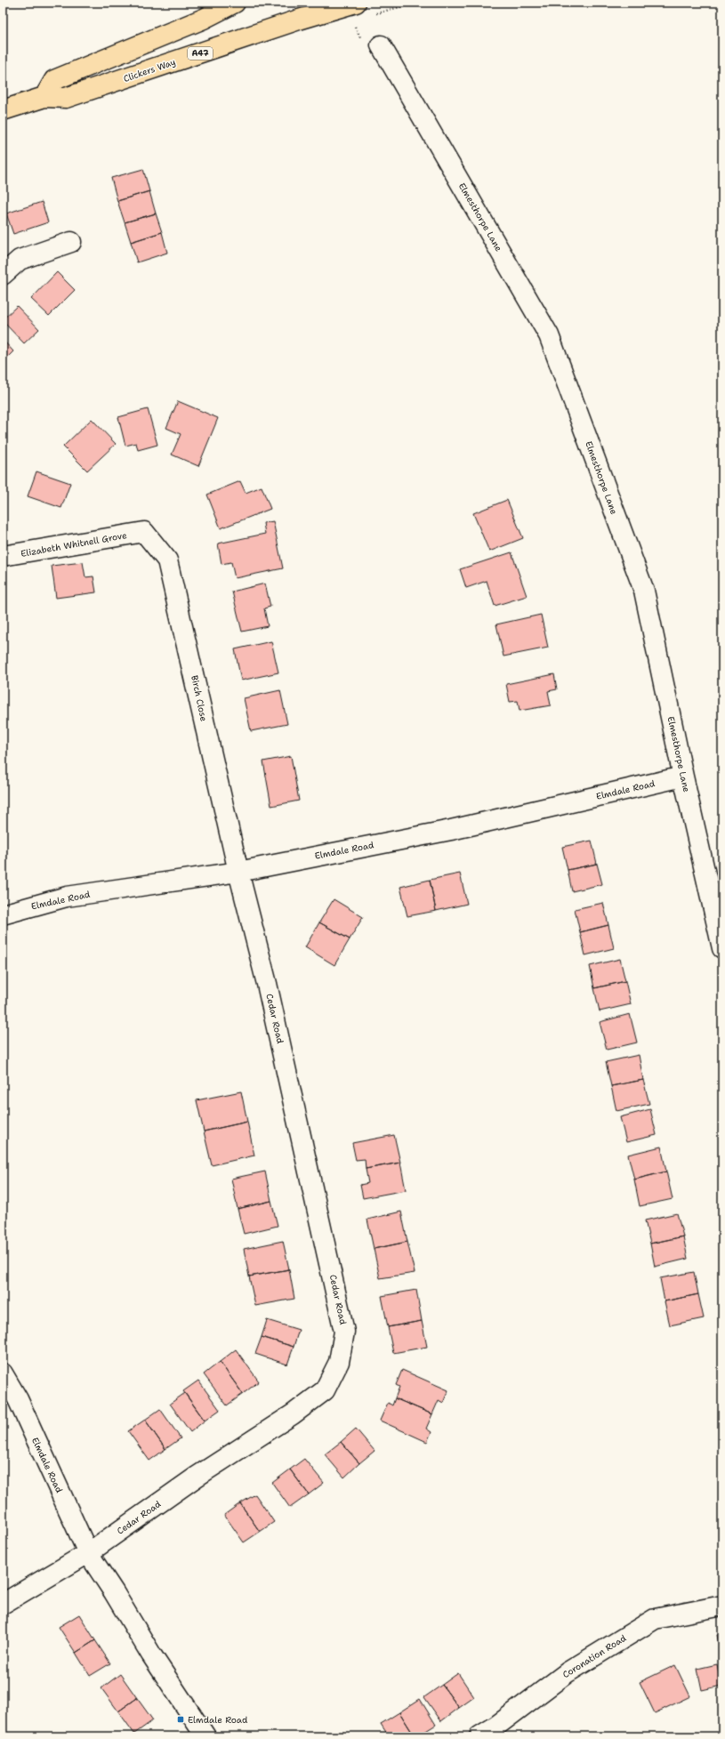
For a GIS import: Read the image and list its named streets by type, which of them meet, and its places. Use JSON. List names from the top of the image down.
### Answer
{
  "streets": {
    "main road": ["A47", "Clickers Way"],
    "street": [
      "Elmesthorpe Lane",
      "Elizabeth Whitnell Grove",
      "Birch Close",
      "Elmdale Road",
      "Cedar Road",
      "Coronation Road"
    ]
  },
  "crossings": [
    ["Elmesthorpe Lane", "Elmdale Road"],
    ["Elizabeth Whitnell Grove", "Birch Close"],
    ["Birch Close", "Elmdale Road"],
    ["Birch Close", "Cedar Road"],
    ["Elmdale Road", "Cedar Road"]
  ],
  "places": {
    "transit": ["Elmdale Road"]
  }
}
